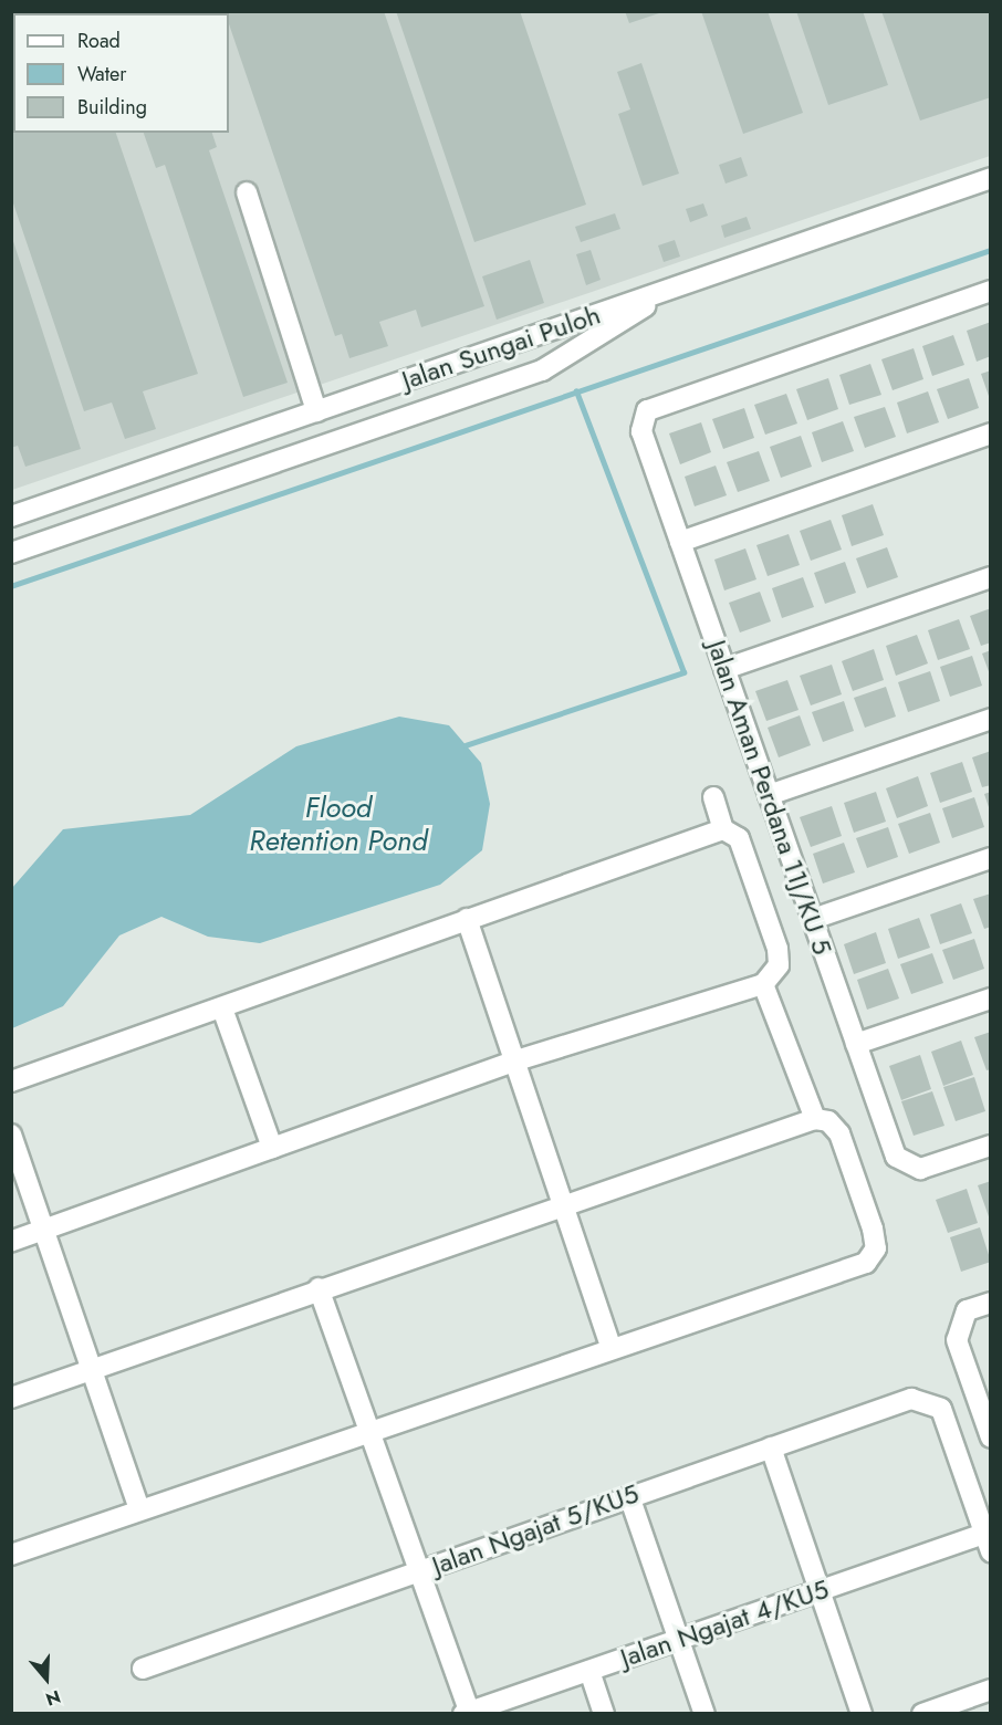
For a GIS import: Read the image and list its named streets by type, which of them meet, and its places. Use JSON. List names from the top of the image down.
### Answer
{
  "streets": {
    "street": [
      "Jalan Sungai Puloh",
      "Jalan Aman Perdana 11J/KU 5",
      "Jalan Ngajat 5/KU5",
      "Jalan Ngajat 4/KU5"
    ]
  },
  "crossings": [
    ["Jalan Ngajat 5/KU5", "Jalan Ngajat 4/KU5"]
  ],
  "water": ["Flood Retention Pond"],
  "legend": ["Road", "Water", "Building"],
  "north": "bottom"
}
